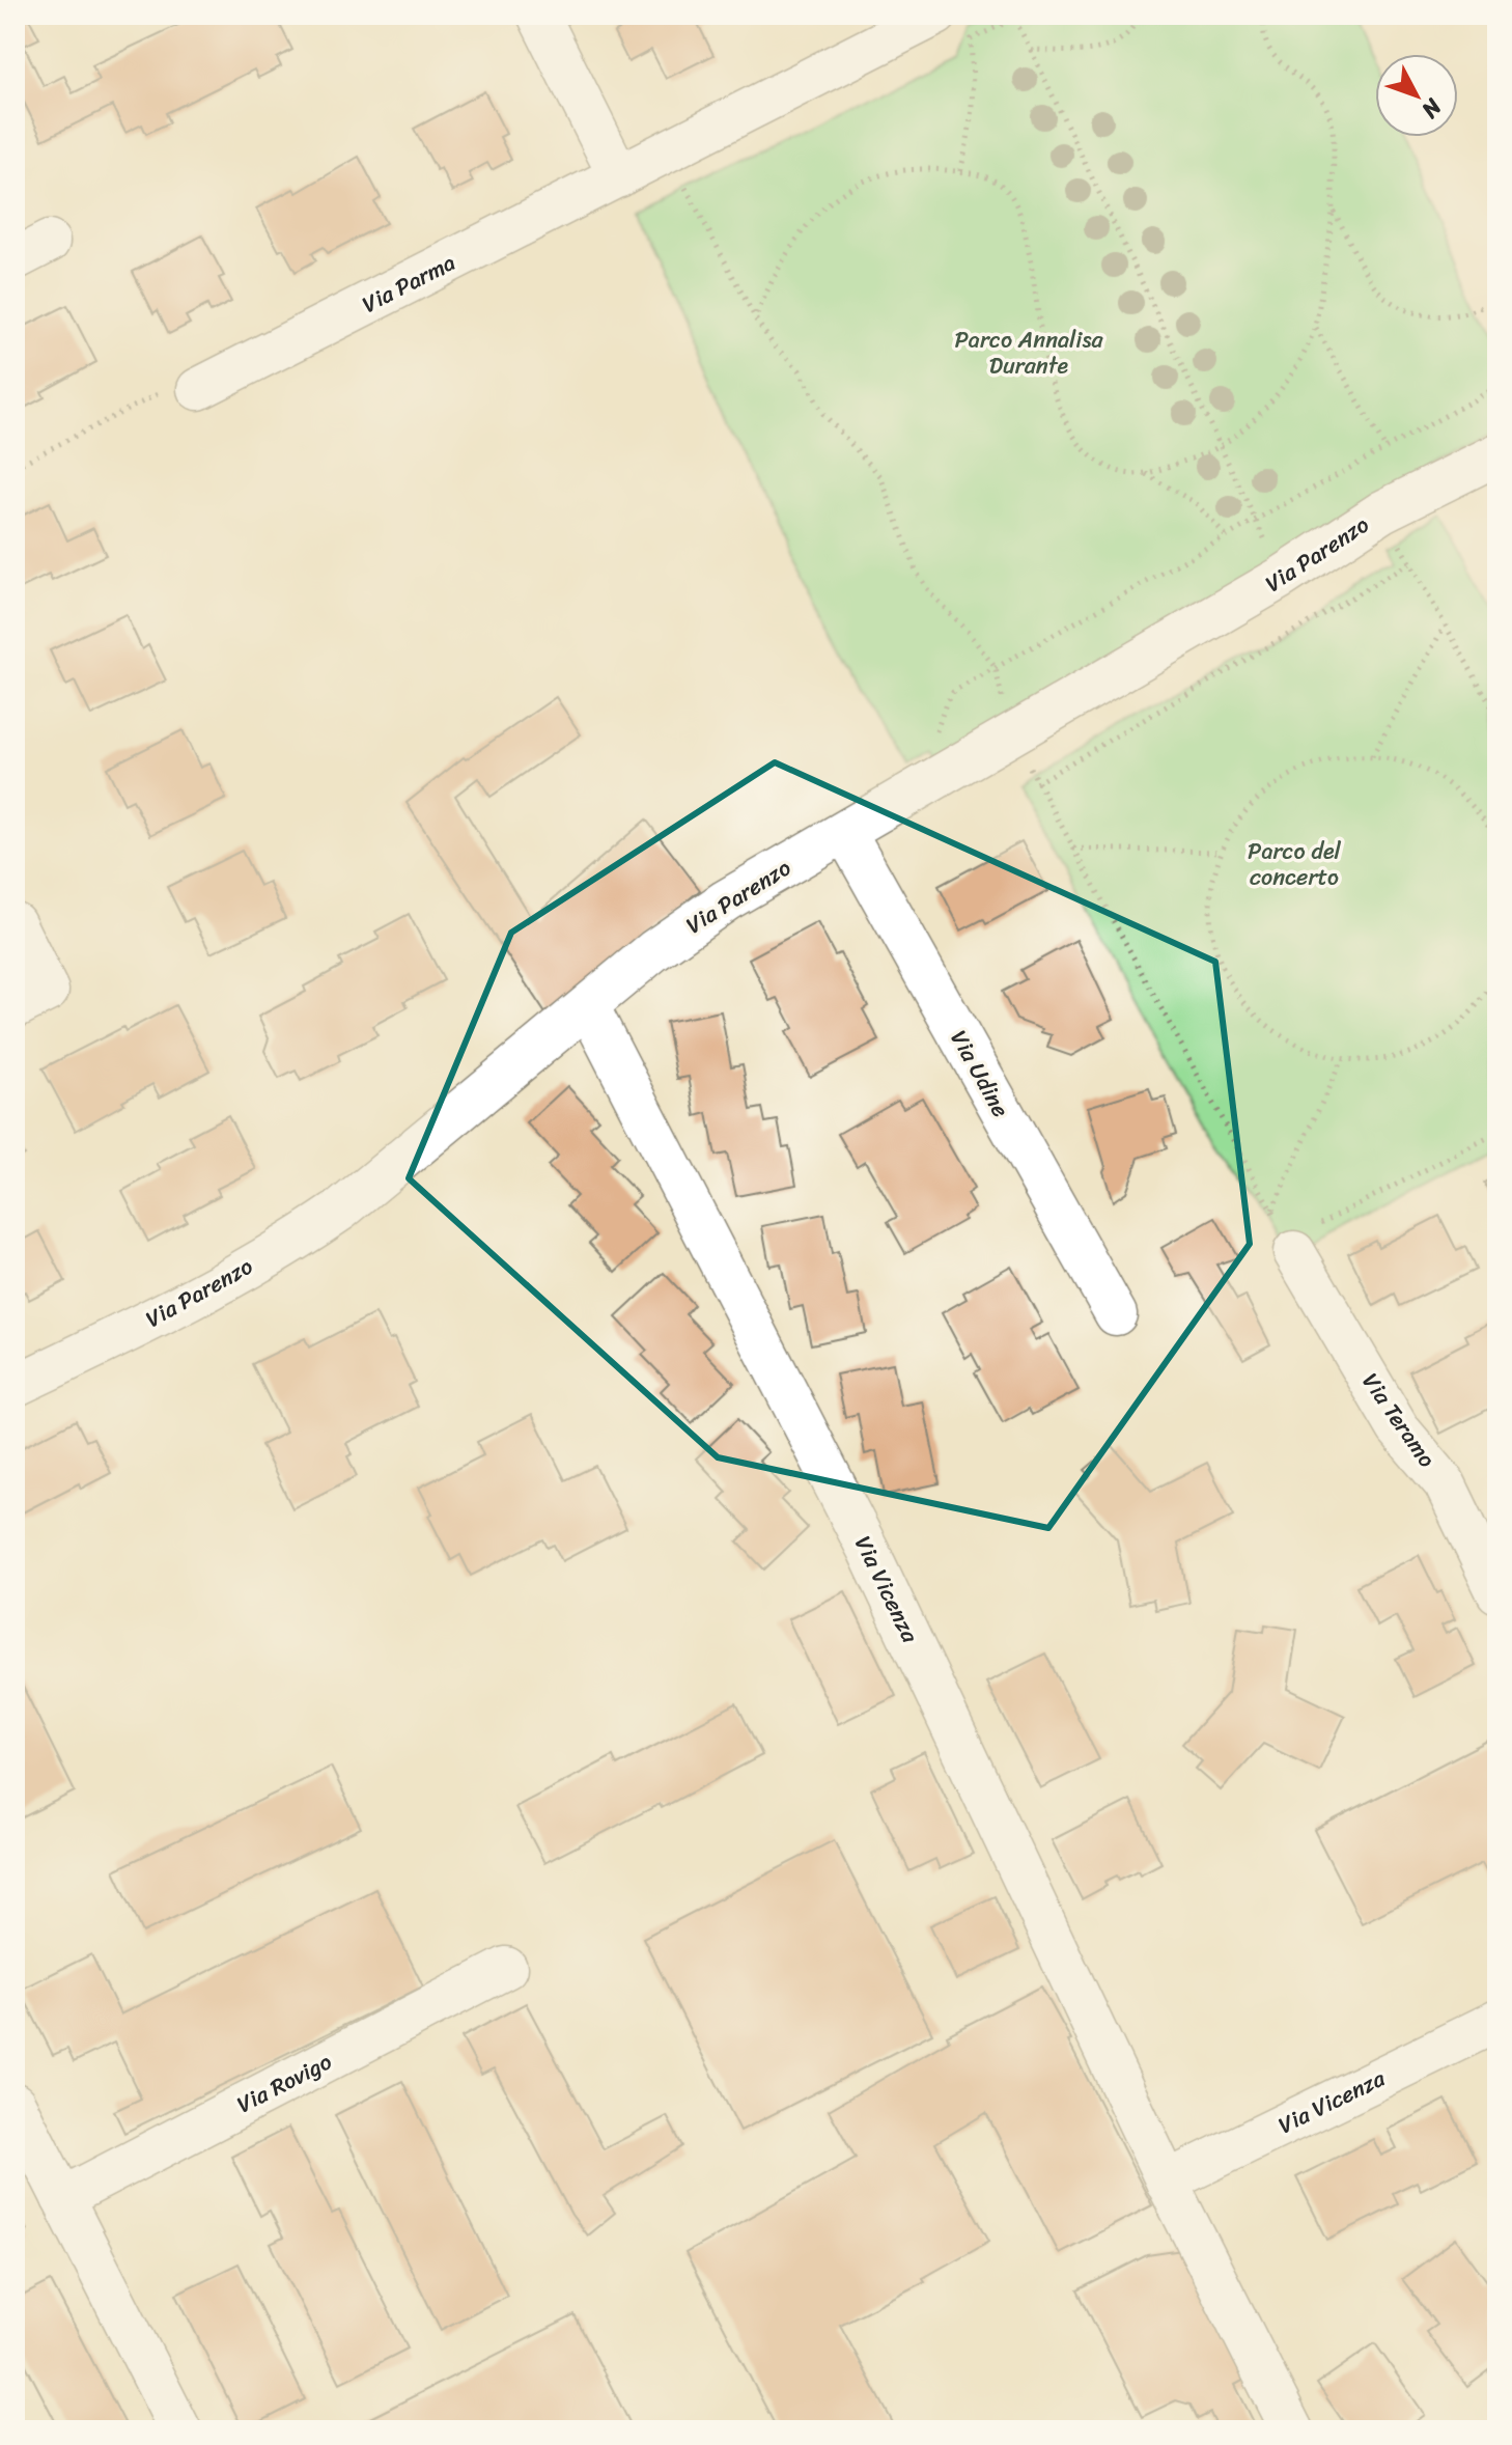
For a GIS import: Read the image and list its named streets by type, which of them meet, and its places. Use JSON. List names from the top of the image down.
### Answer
{
  "streets": {
    "street": [
      "Via Parma",
      "Via Parenzo",
      "Via Udine",
      "Via Teramo",
      "Via Vicenza",
      "Via Rovigo"
    ]
  },
  "crossings": [
    ["Via Parenzo", "Via Udine"],
    ["Via Parenzo", "Via Vicenza"]
  ],
  "parks": ["Parco Annalisa Durante", "Parco del concerto"],
  "north": "bottom right"
}
